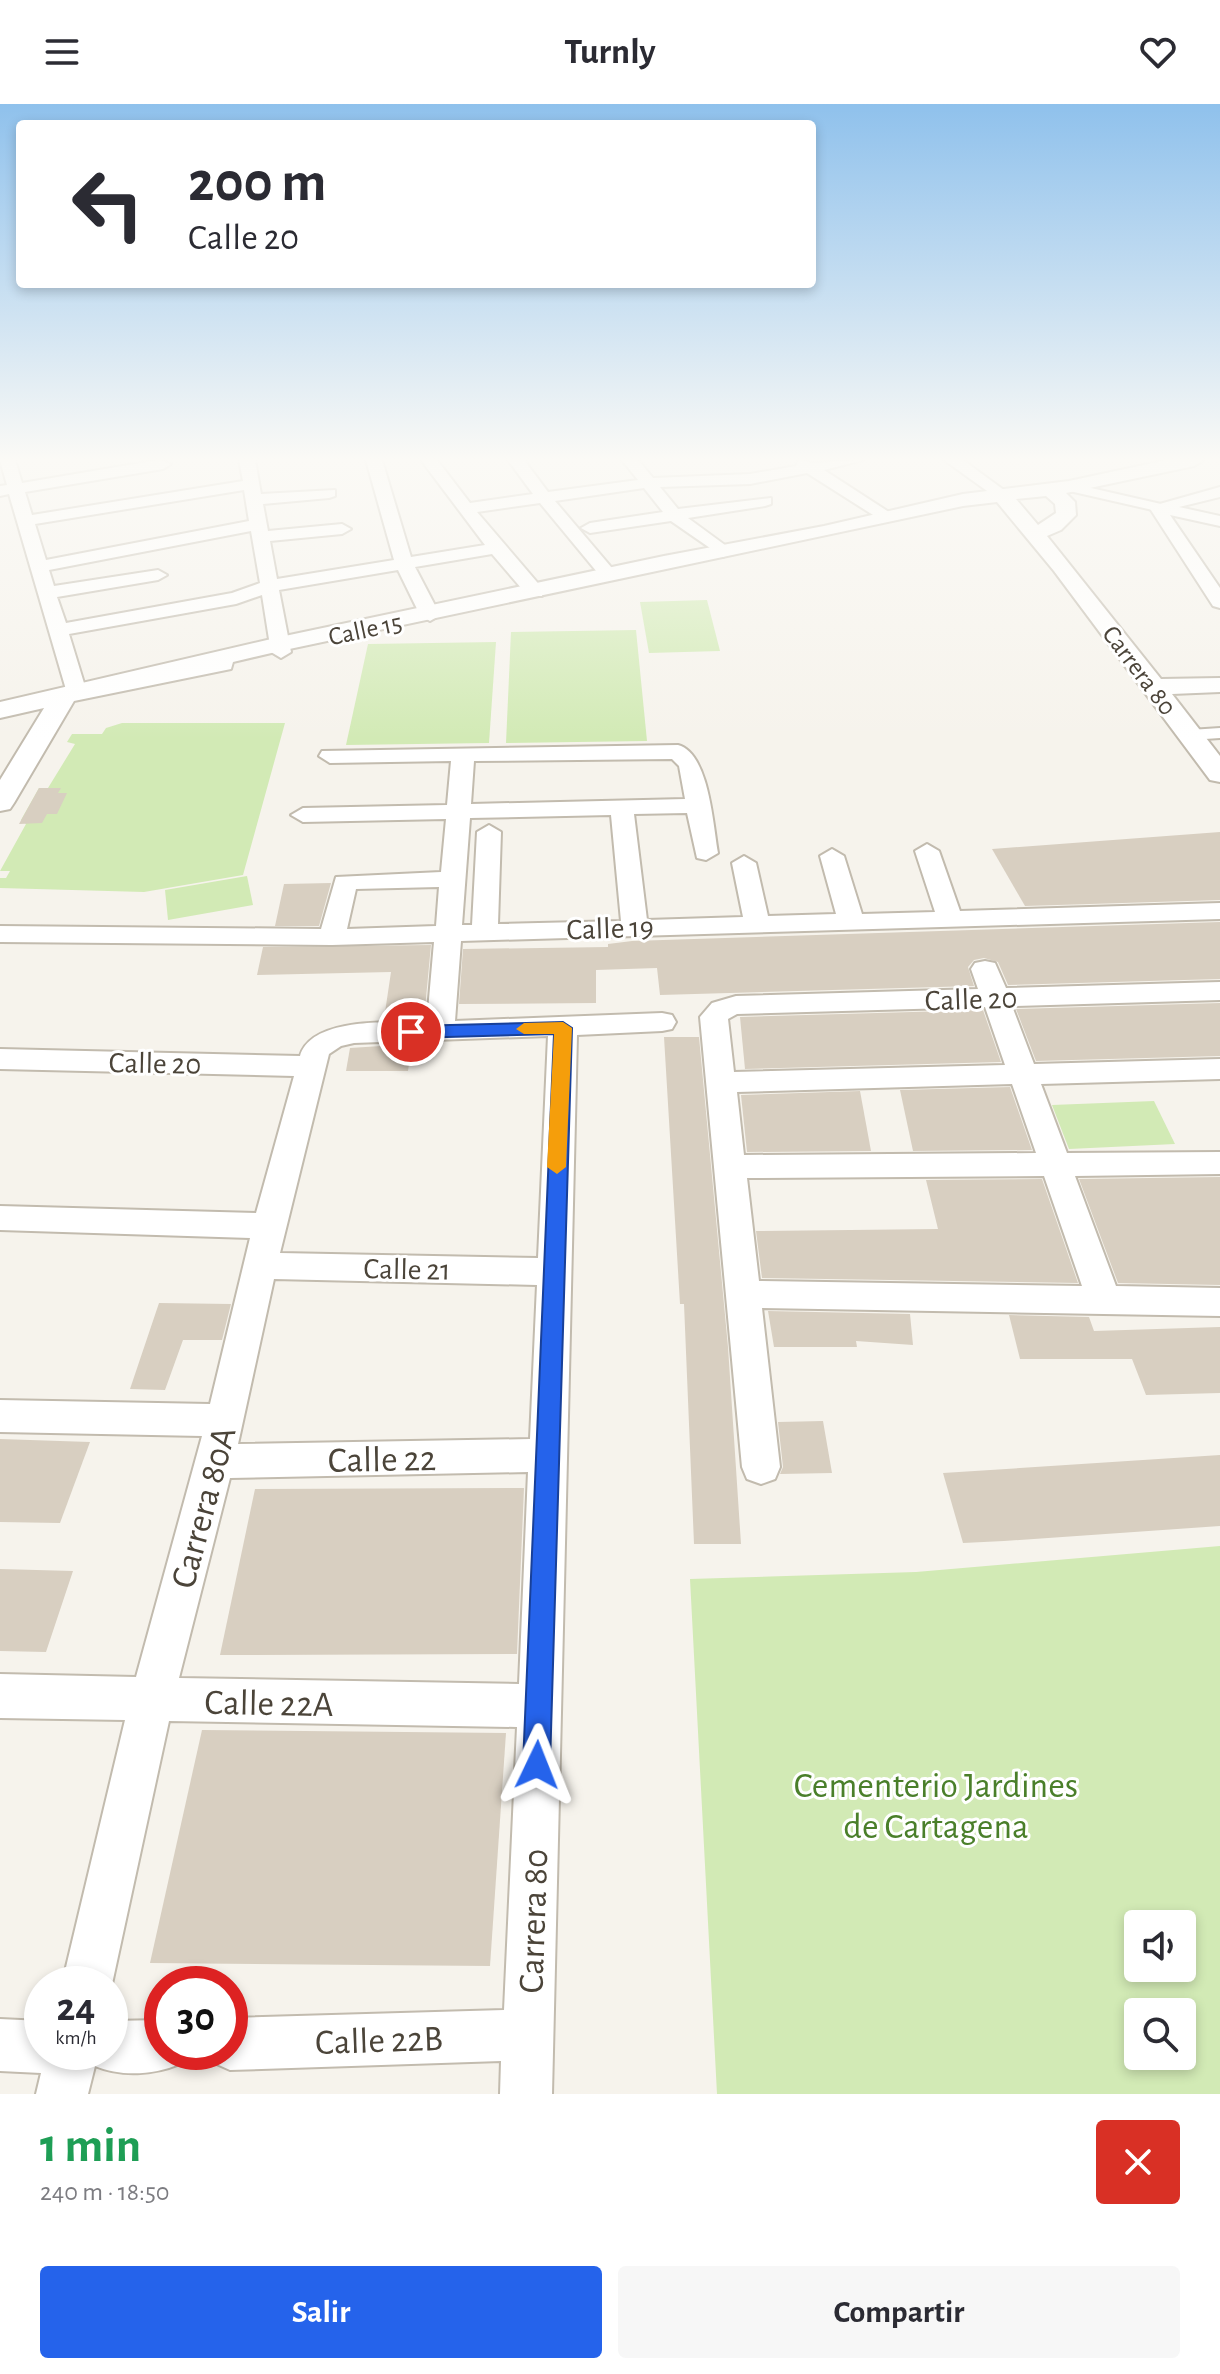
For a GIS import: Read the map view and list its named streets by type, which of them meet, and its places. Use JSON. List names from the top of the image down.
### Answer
{
  "streets": {
    "street": [
      "Calle 15",
      "Carrera 80",
      "Calle 19",
      "Calle 20",
      "Calle 21",
      "Calle 22",
      "Carrera 80A",
      "Calle 22A",
      "Calle 22B"
    ]
  },
  "crossings": [
    ["Carrera 80", "Calle 20"],
    ["Carrera 80", "Calle 21"],
    ["Carrera 80", "Calle 22"],
    ["Carrera 80", "Calle 22A"],
    ["Carrera 80", "Calle 22B"],
    ["Calle 20", "Carrera 80A"],
    ["Calle 21", "Carrera 80A"],
    ["Calle 22", "Carrera 80A"],
    ["Carrera 80A", "Calle 22A"]
  ],
  "parks": ["Cementerio Jardines de Cartagena"],
  "page": {
    "header": "Turnly",
    "turn": ["200 m", "Calle 20"],
    "speed": "24 km/h",
    "limit": "30",
    "heading": ["1 min", "240 m · 18:50"],
    "buttons": ["Salir", "Compartir"]
  }
}
